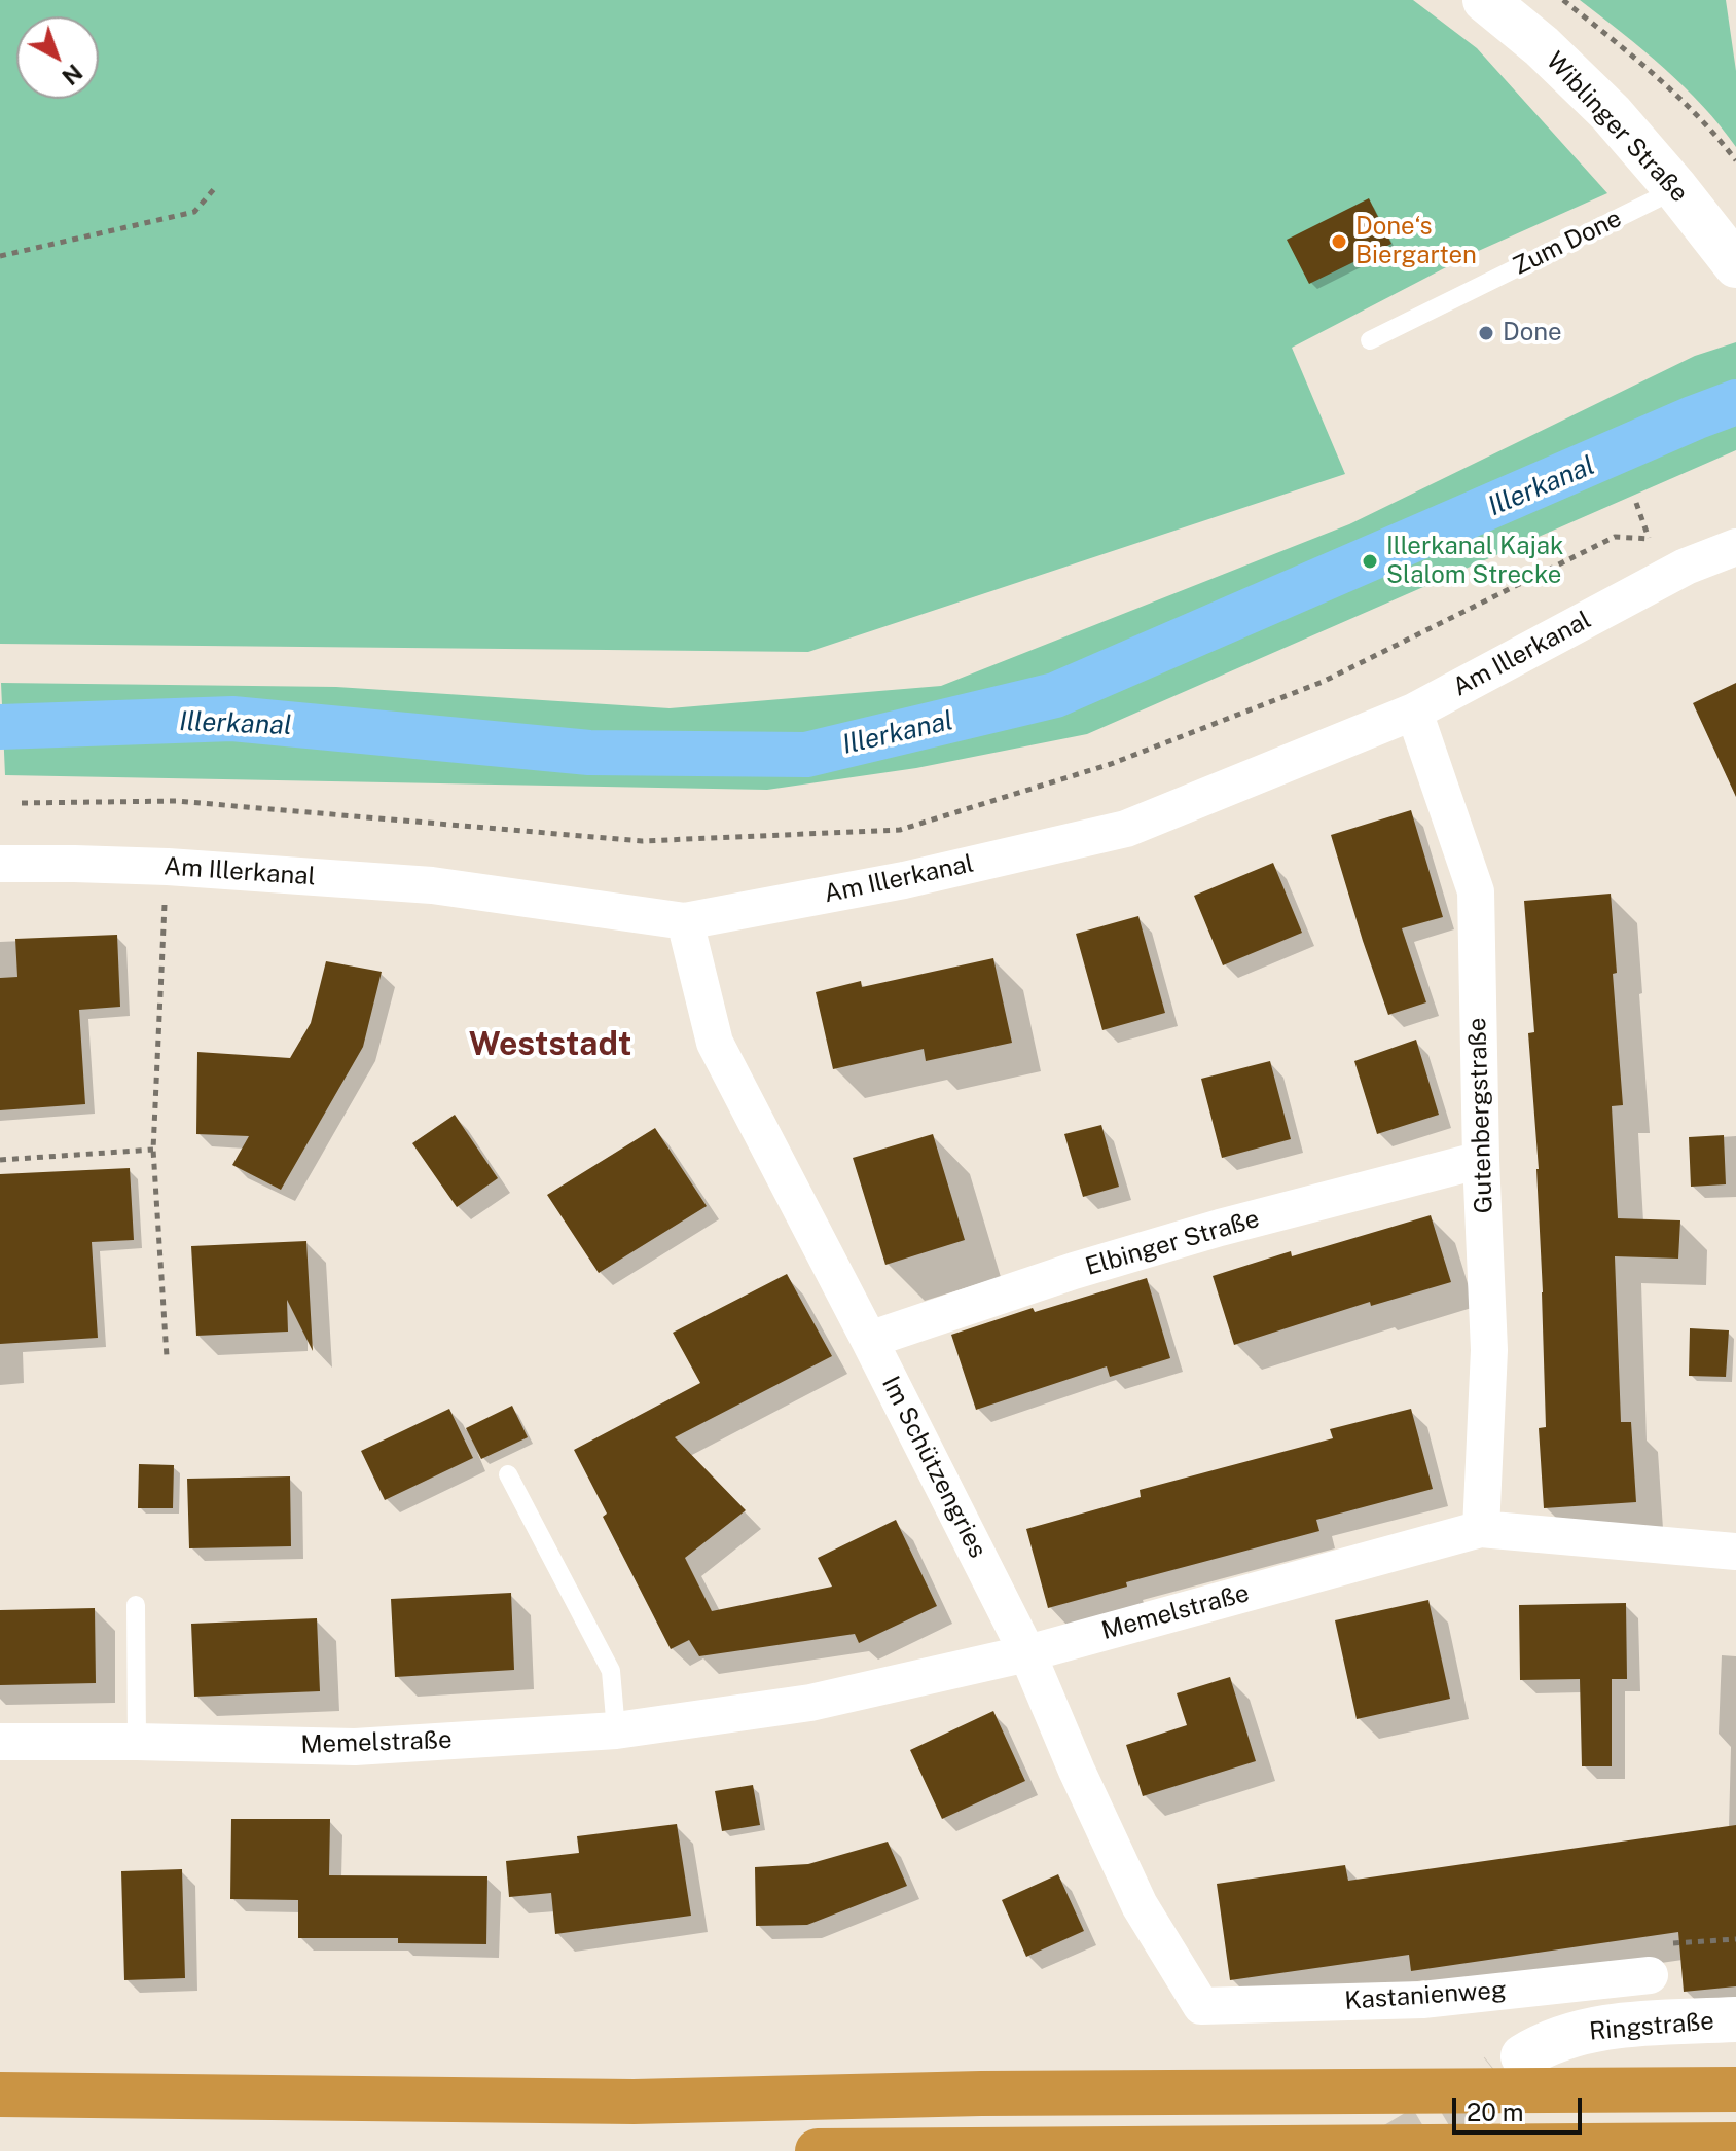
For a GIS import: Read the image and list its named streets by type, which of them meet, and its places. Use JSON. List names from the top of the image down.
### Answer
{
  "streets": {
    "main road": ["Wiblinger Straße", "Ringstraße"],
    "street": [
      "Am Illerkanal",
      "Gutenbergstraße",
      "Elbinger Straße",
      "Im Schützengries",
      "Memelstraße",
      "Kastanienweg"
    ],
    "lane": ["Zum Done"]
  },
  "crossings": [
    ["Wiblinger Straße", "Zum Done"],
    ["Am Illerkanal", "Gutenbergstraße"],
    ["Am Illerkanal", "Im Schützengries"],
    ["Gutenbergstraße", "Elbinger Straße"],
    ["Gutenbergstraße", "Memelstraße"],
    ["Elbinger Straße", "Im Schützengries"],
    ["Im Schützengries", "Memelstraße"],
    ["Im Schützengries", "Kastanienweg"]
  ],
  "districts": ["Weststadt"],
  "water": ["Illerkanal"],
  "places": ["Done‘s Biergarten", "Done", "Illerkanal Kajak Slalom Strecke"],
  "scale_bar": "20 m",
  "north": "bottom right"
}
